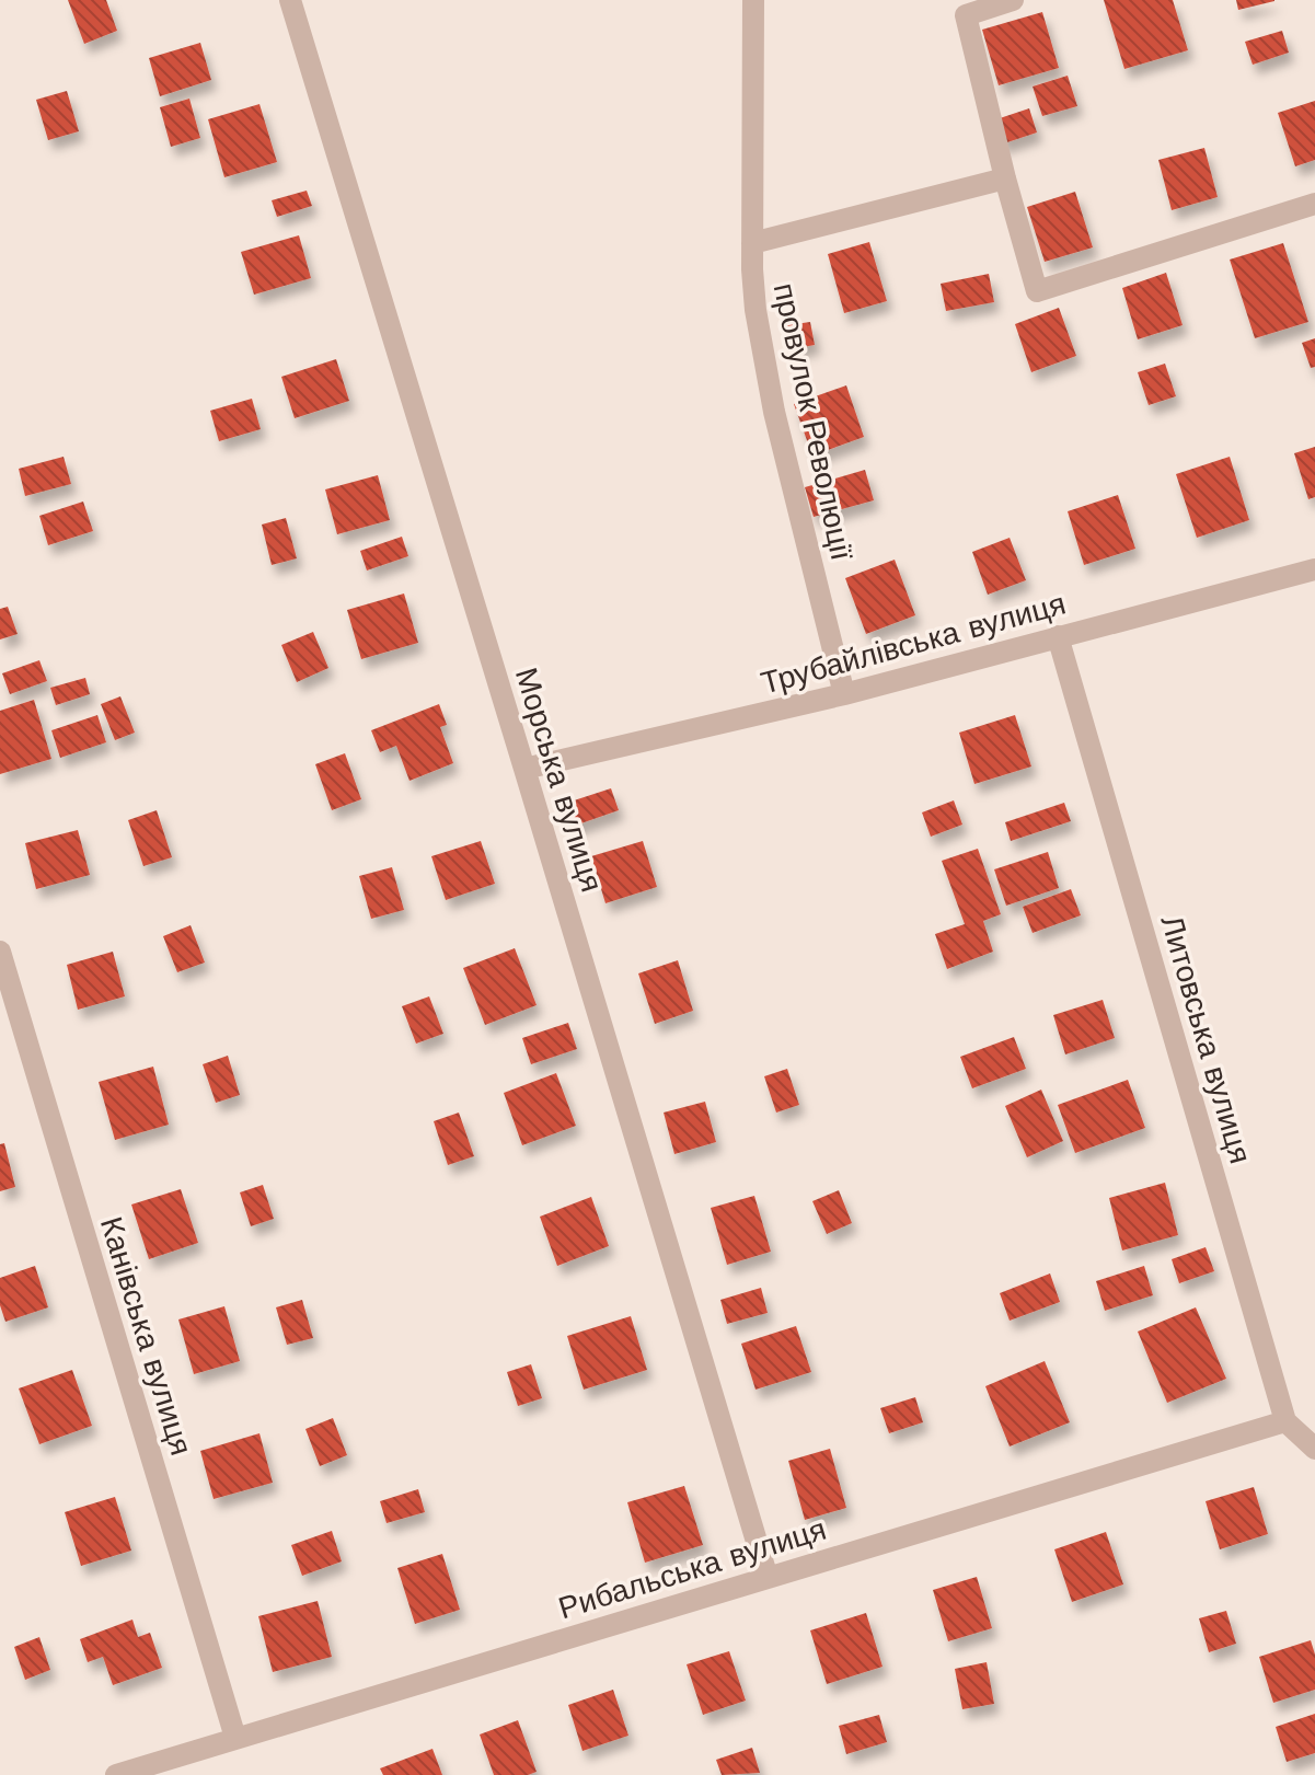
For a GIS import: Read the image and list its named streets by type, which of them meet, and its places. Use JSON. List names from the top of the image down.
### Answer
{
  "streets": {
    "street": [
      "провулок Революції",
      "Трубайлівська вулиця",
      "Морська вулиця",
      "Литовська вулиця",
      "Канівська вулиця",
      "Рибальська вулиця"
    ]
  },
  "crossings": [
    ["провулок Революції", "Трубайлівська вулиця"],
    ["Трубайлівська вулиця", "Морська вулиця"],
    ["Трубайлівська вулиця", "Литовська вулиця"],
    ["Морська вулиця", "Рибальська вулиця"],
    ["Литовська вулиця", "Рибальська вулиця"],
    ["Канівська вулиця", "Рибальська вулиця"]
  ]
}
